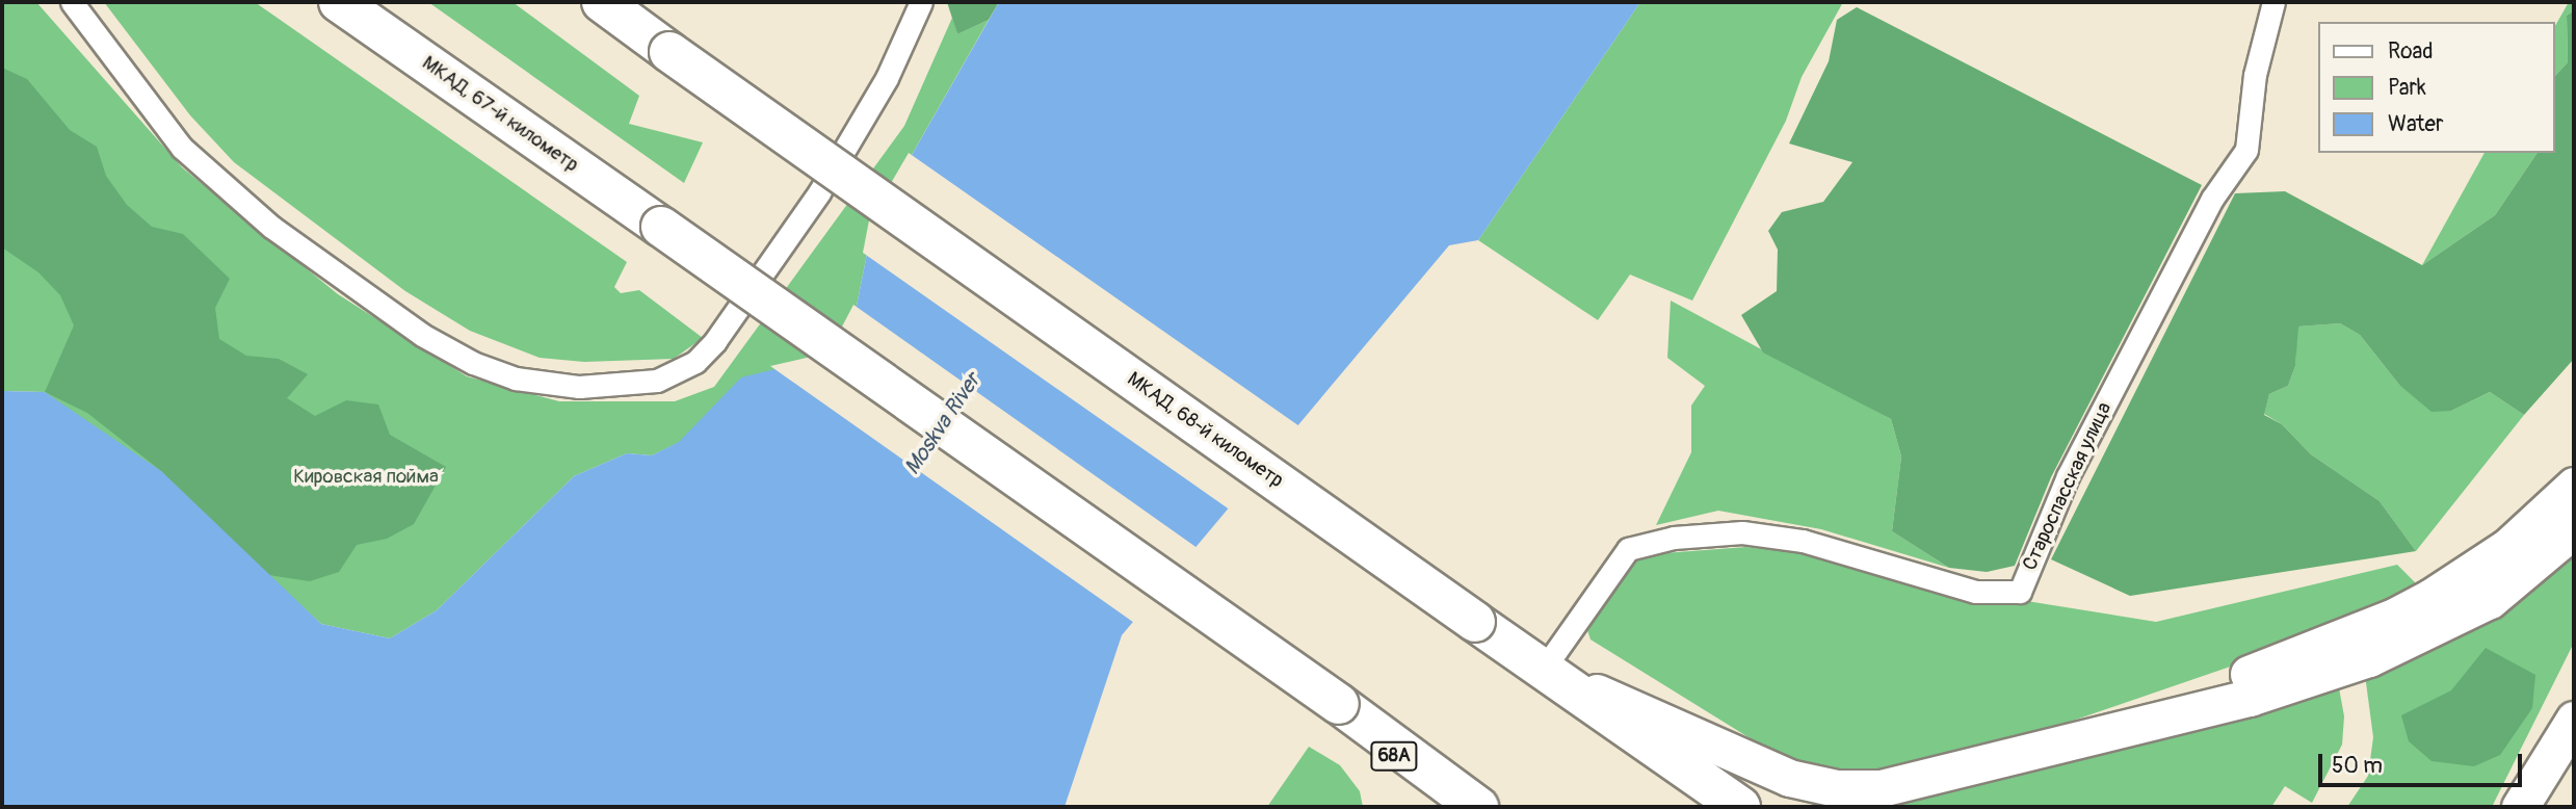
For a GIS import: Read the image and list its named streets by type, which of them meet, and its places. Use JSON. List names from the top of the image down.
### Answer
{
  "streets": {
    "highway": ["МКАД, 67-й километр", "МКАД, 68-й километр"],
    "main road": ["68A"],
    "street": ["Староспасская улица"]
  },
  "crossings": [
    ["МКАД, 67-й километр", "68A"],
    ["МКАД, 68-й километр", "Староспасская улица"]
  ],
  "water": ["Moskva River"],
  "parks": ["Кировская пойма"],
  "legend": ["Road", "Park", "Water"],
  "scale_bar": "50 m"
}
